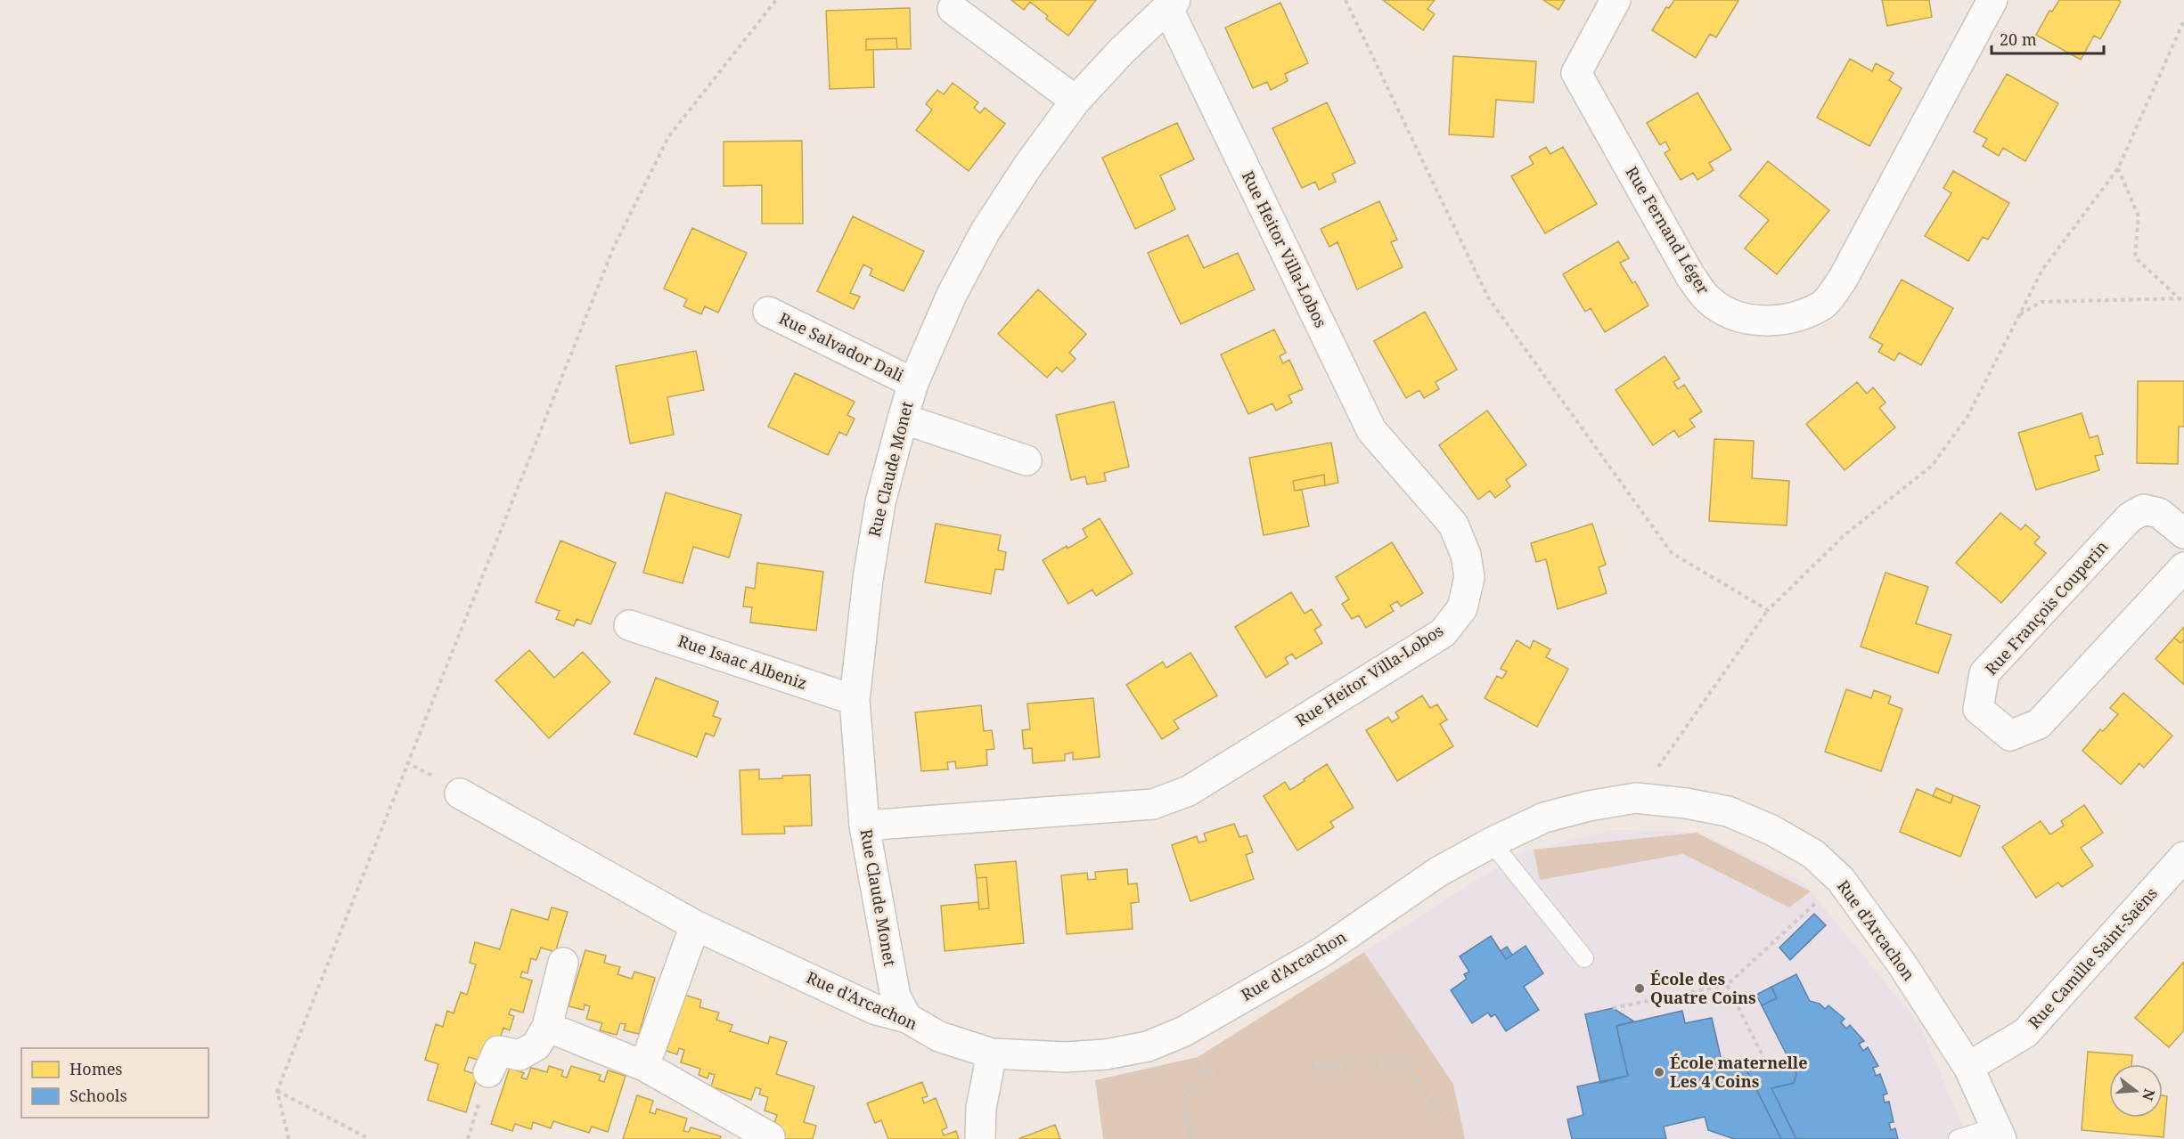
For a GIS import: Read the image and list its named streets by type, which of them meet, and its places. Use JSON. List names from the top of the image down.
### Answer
{
  "streets": {
    "street": [
      "Rue Fernand Léger",
      "Rue Heitor Villa-Lobos",
      "Rue Salvador Dali",
      "Rue Claude Monet",
      "Rue François Couperin",
      "Rue Isaac Albeniz",
      "Rue d'Arcachon",
      "Rue Camille Saint-Saëns"
    ]
  },
  "crossings": [
    ["Rue Heitor Villa-Lobos", "Rue Claude Monet"],
    ["Rue Salvador Dali", "Rue Claude Monet"],
    ["Rue Claude Monet", "Rue Isaac Albeniz"],
    ["Rue Claude Monet", "Rue d'Arcachon"],
    ["Rue d'Arcachon", "Rue Camille Saint-Saëns"]
  ],
  "places": ["École des Quatre Coins", "École maternelle Les 4 Coins"],
  "legend": ["Homes", "Schools"],
  "scale_bar": "20 m",
  "north": "right"
}
